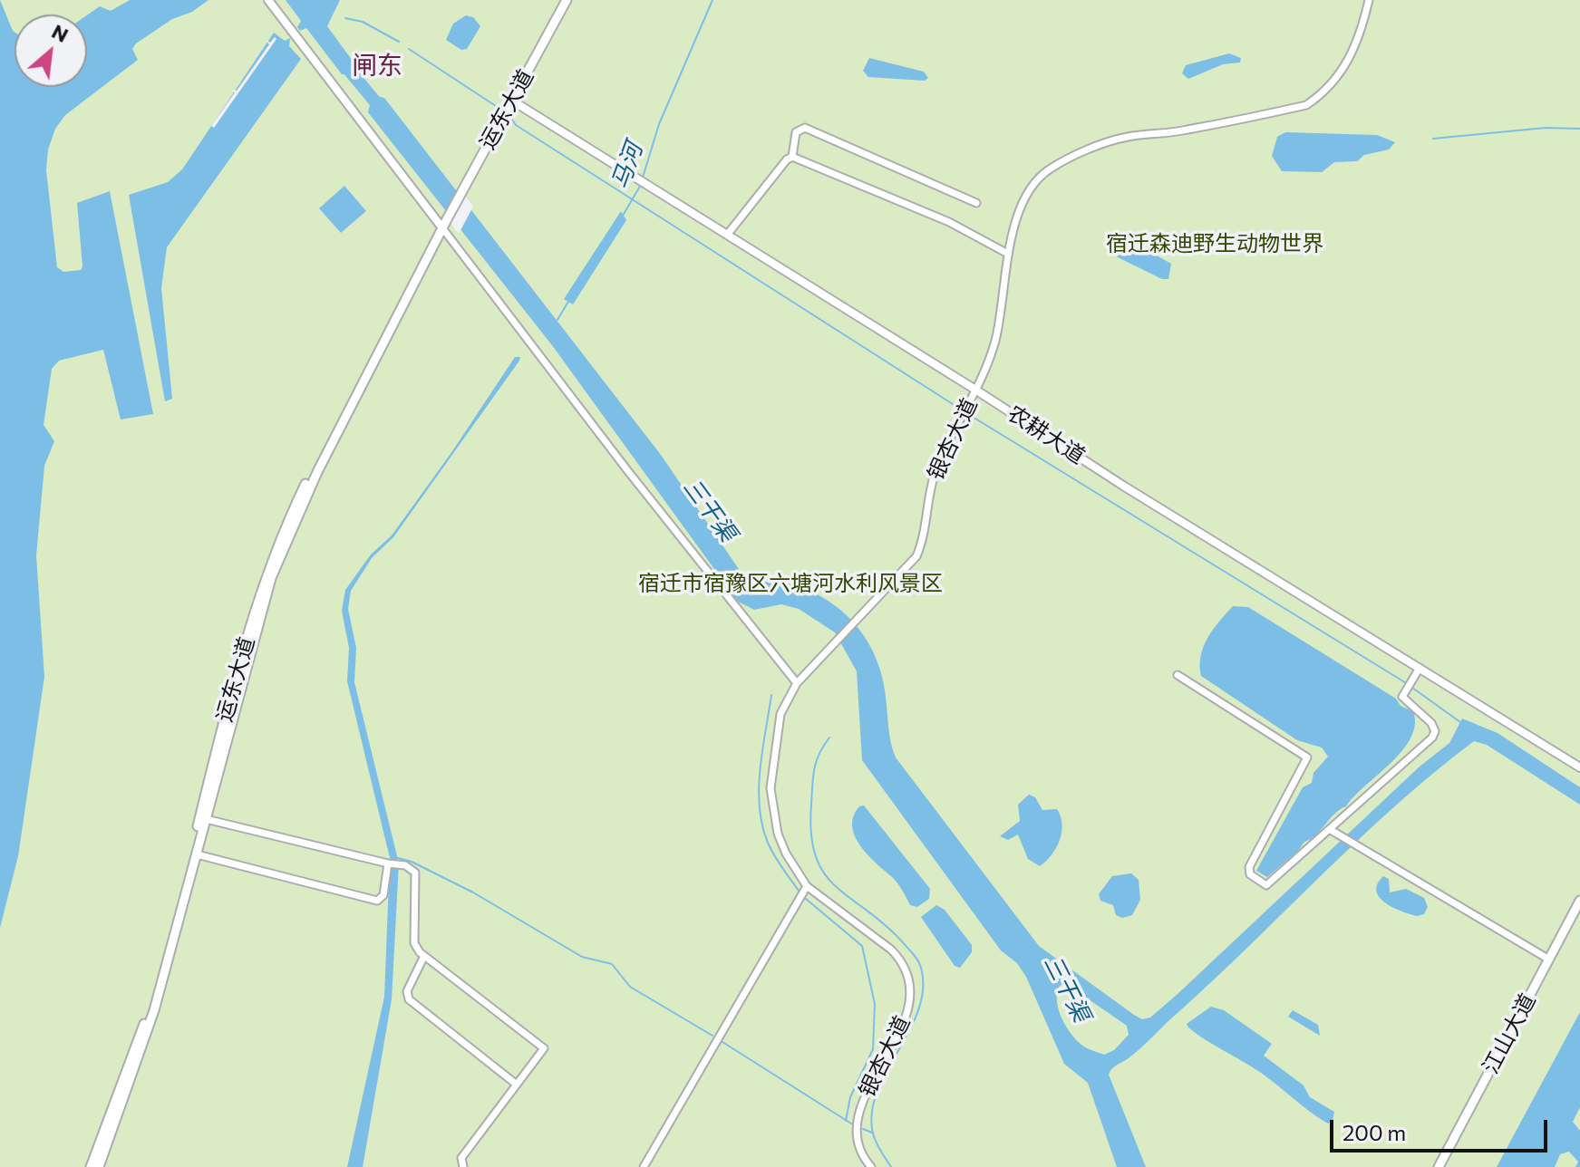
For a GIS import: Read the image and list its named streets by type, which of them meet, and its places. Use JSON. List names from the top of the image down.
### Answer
{
  "streets": {
    "main road": ["运东大道", "江山大道"],
    "street": ["农耕大道", "银杏大道"]
  },
  "crossings": [
    ["运东大道", "农耕大道"],
    ["农耕大道", "银杏大道"]
  ],
  "districts": ["闸东"],
  "water": ["马河", "三干渠"],
  "parks": ["宿迁森迪野生动物世界", "宿迁市宿豫区六塘河水利风景区"],
  "scale_bar": "200 m",
  "north": "top right"
}
